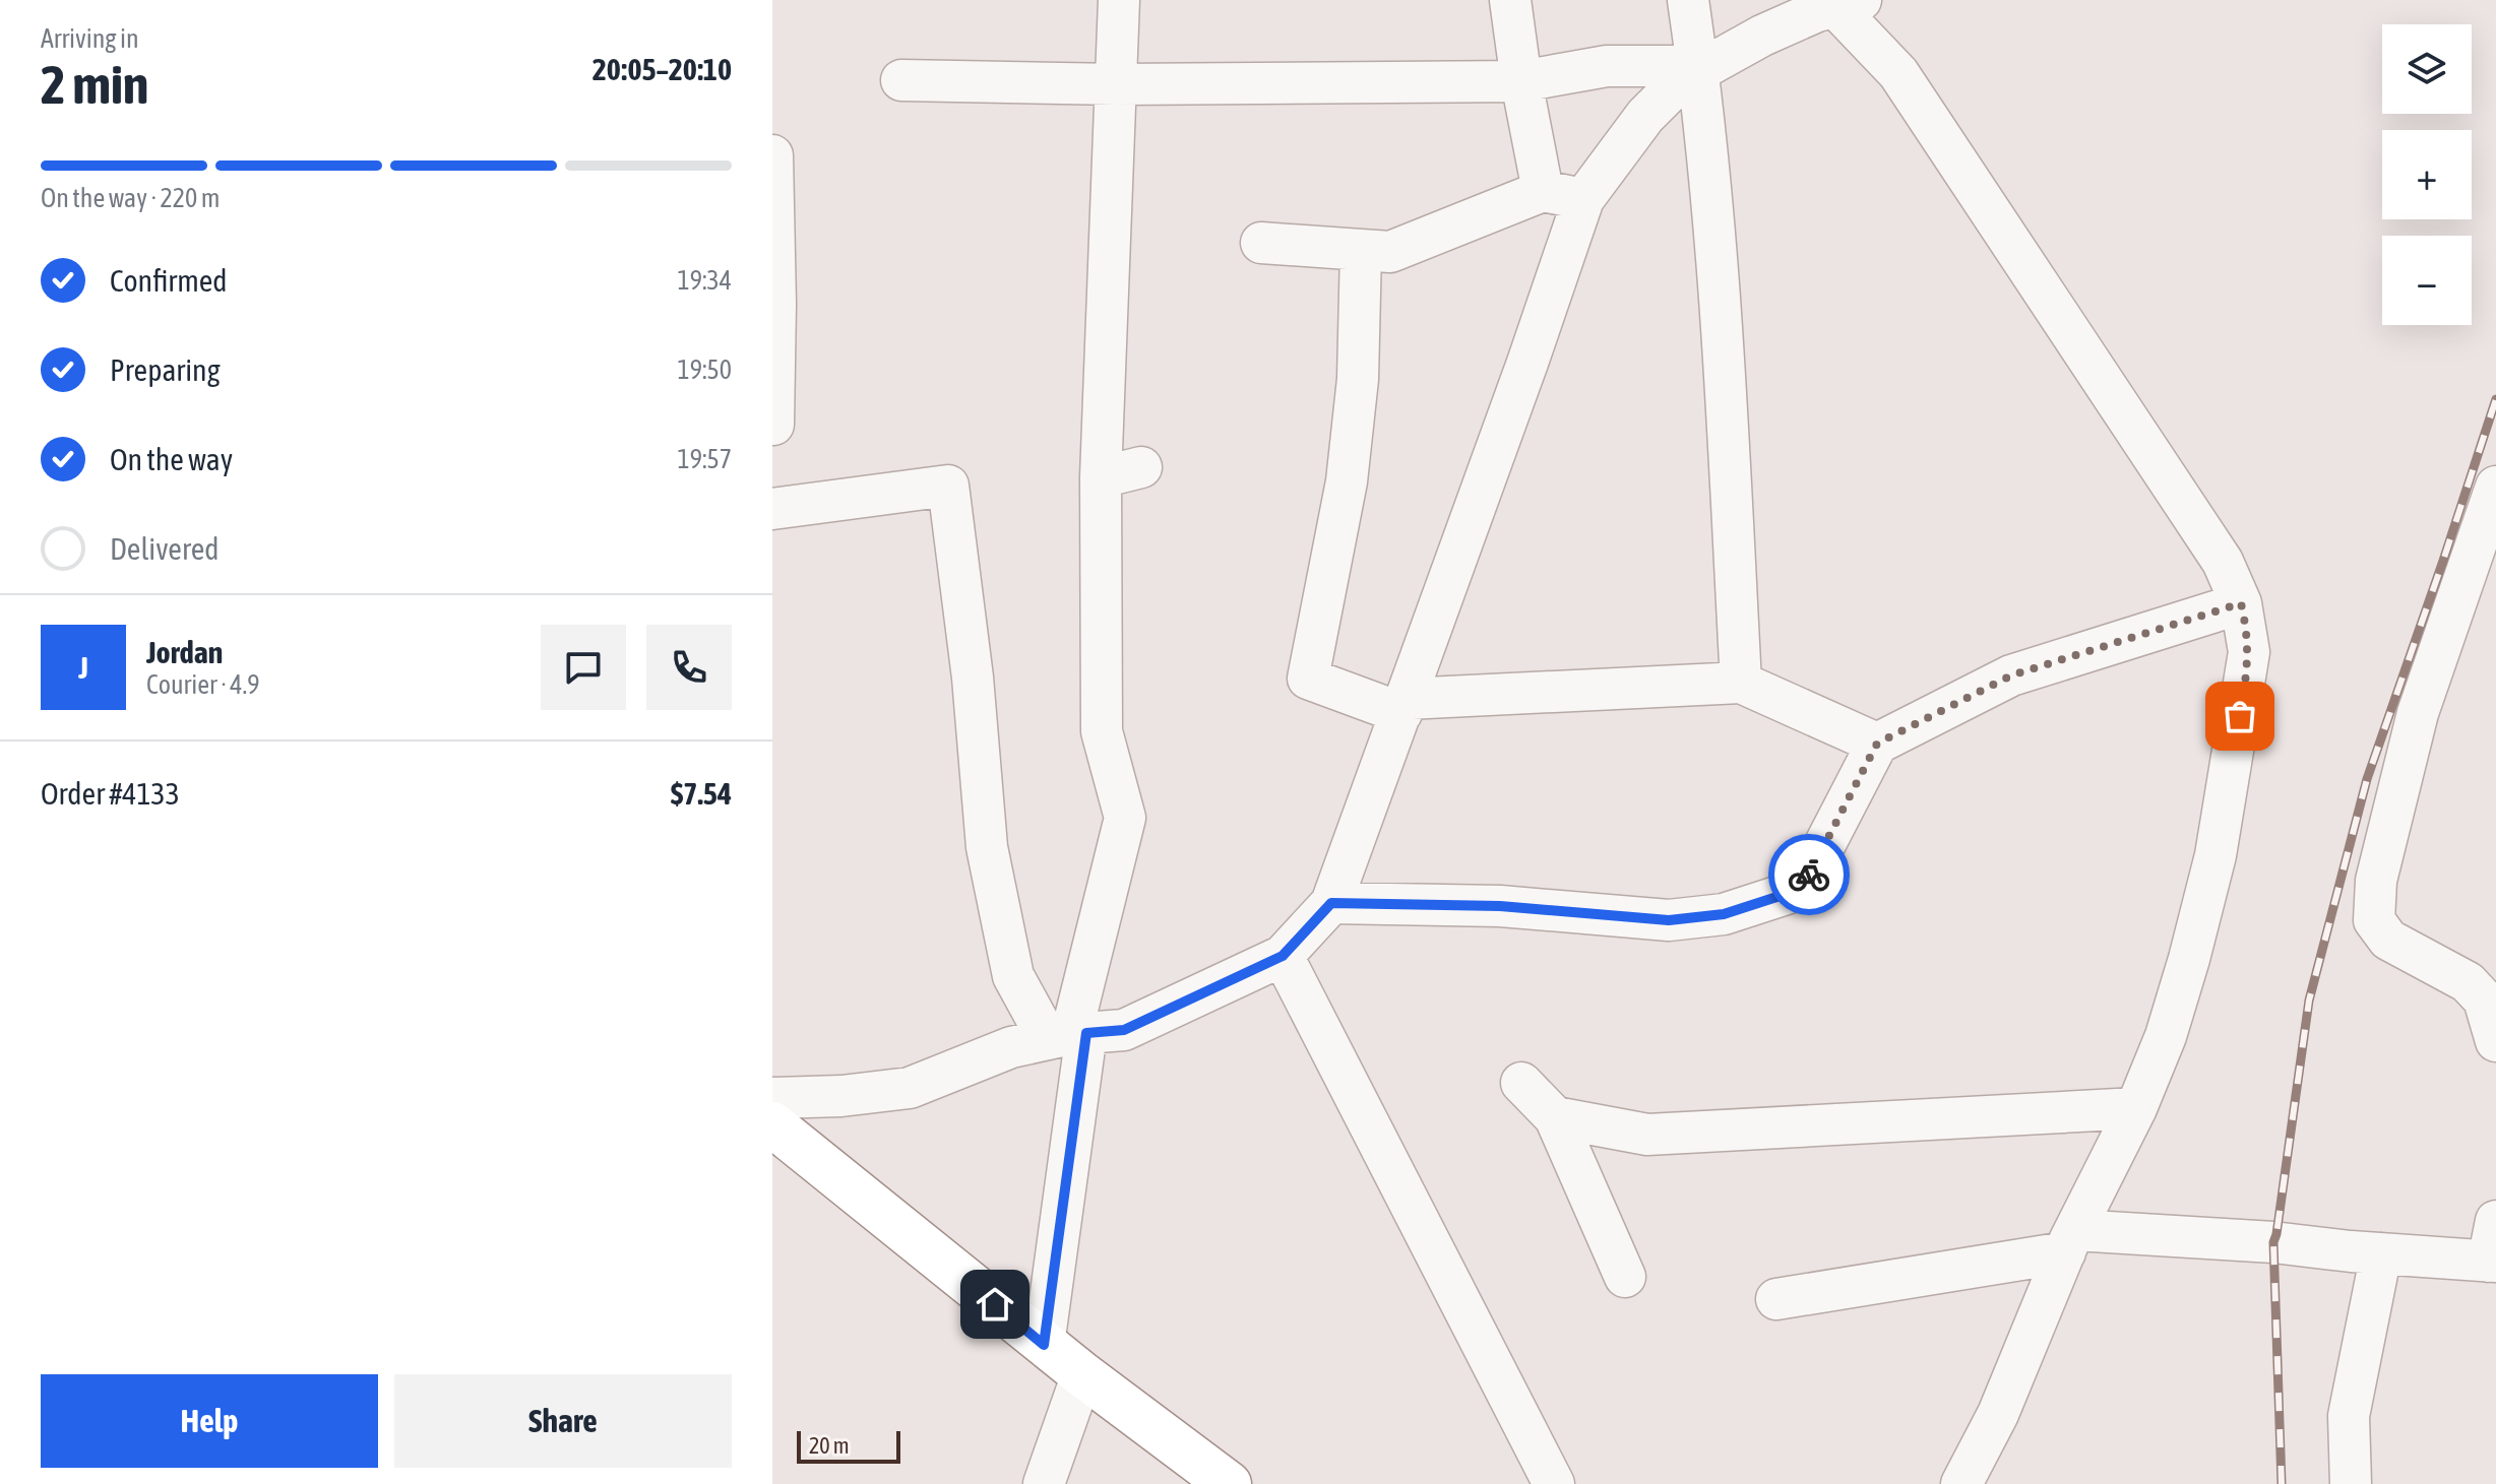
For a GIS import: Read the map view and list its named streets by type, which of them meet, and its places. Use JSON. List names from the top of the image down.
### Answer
{
  "scale_bar": "20 m",
  "page": {
    "heading": ["2 min", "Arriving in", "20:05–20:10"],
    "panel": [
      "Jordan",
      "Courier · 4.9",
      "Order #4133",
      "$7.54"
    ],
    "map_buttons": ["+", "−"],
    "bar": "On the way · 220 m",
    "list": [
      ["Confirmed", "19:34"],
      ["Preparing", "19:50"],
      ["On the way", "19:57"],
      "Delivered"
    ],
    "round": "J",
    "buttons": ["Help", "Share"],
    "scale": "20 m"
  }
}
